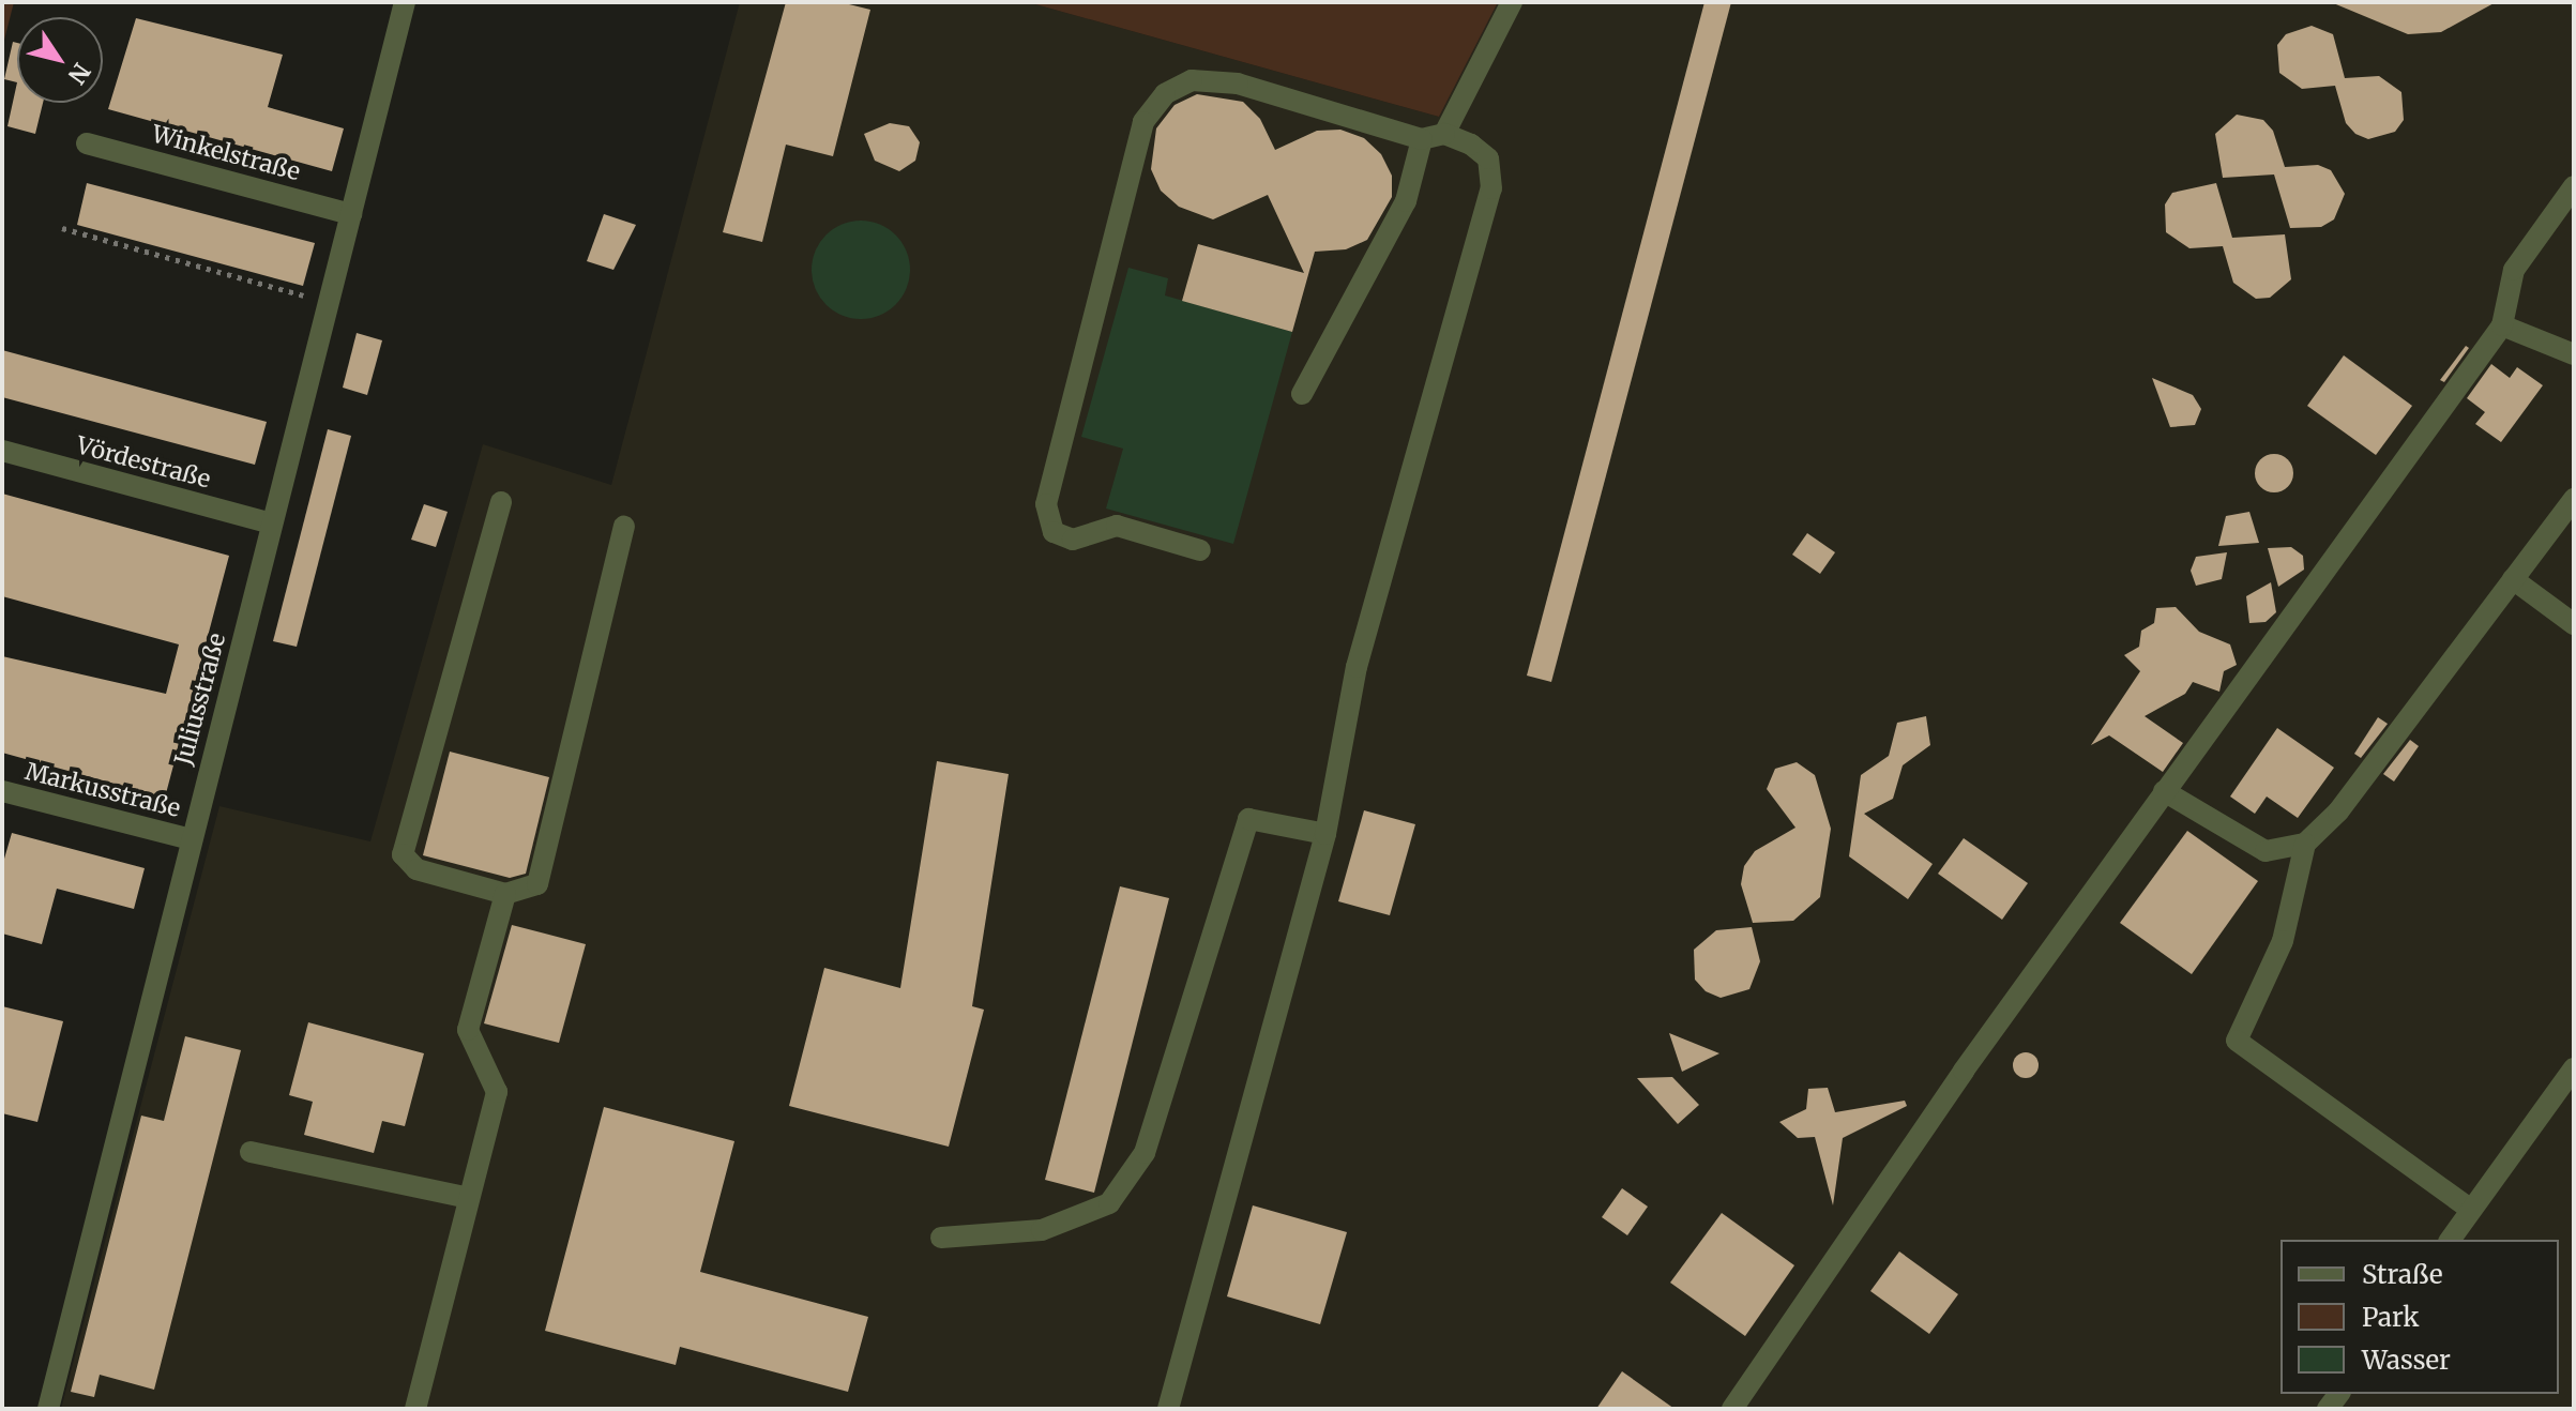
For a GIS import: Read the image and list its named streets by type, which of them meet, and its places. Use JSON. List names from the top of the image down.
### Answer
{
  "streets": {
    "street": [
      "Winkelstraße",
      "Vördestraße",
      "Juliusstraße",
      "Markusstraße"
    ]
  },
  "crossings": [
    ["Winkelstraße", "Juliusstraße"],
    ["Vördestraße", "Juliusstraße"],
    ["Juliusstraße", "Markusstraße"]
  ],
  "legend": ["Straße", "Park", "Wasser"],
  "north": "bottom right"
}
